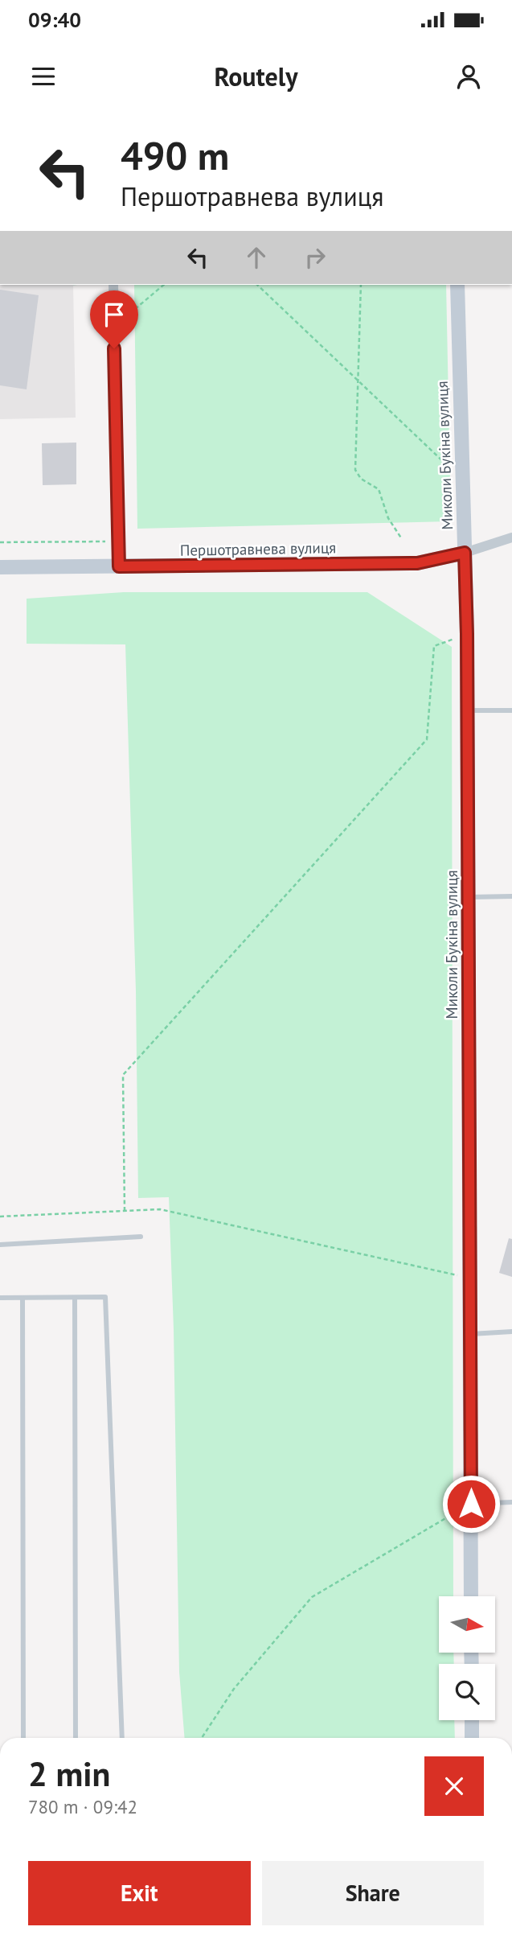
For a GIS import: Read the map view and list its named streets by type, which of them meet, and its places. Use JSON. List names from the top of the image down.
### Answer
{
  "streets": {
    "street": ["Миколи Букіна вулиця", "Першотравнева вулиця"]
  },
  "crossings": [
    ["Миколи Букіна вулиця", "Першотравнева вулиця"]
  ],
  "north": "right",
  "page": {
    "status": "09:40",
    "header": "Routely",
    "turn": ["490 m", "Першотравнева вулиця"],
    "heading": ["2 min", "780 m · 09:42"],
    "buttons": ["Exit", "Share"]
  }
}
